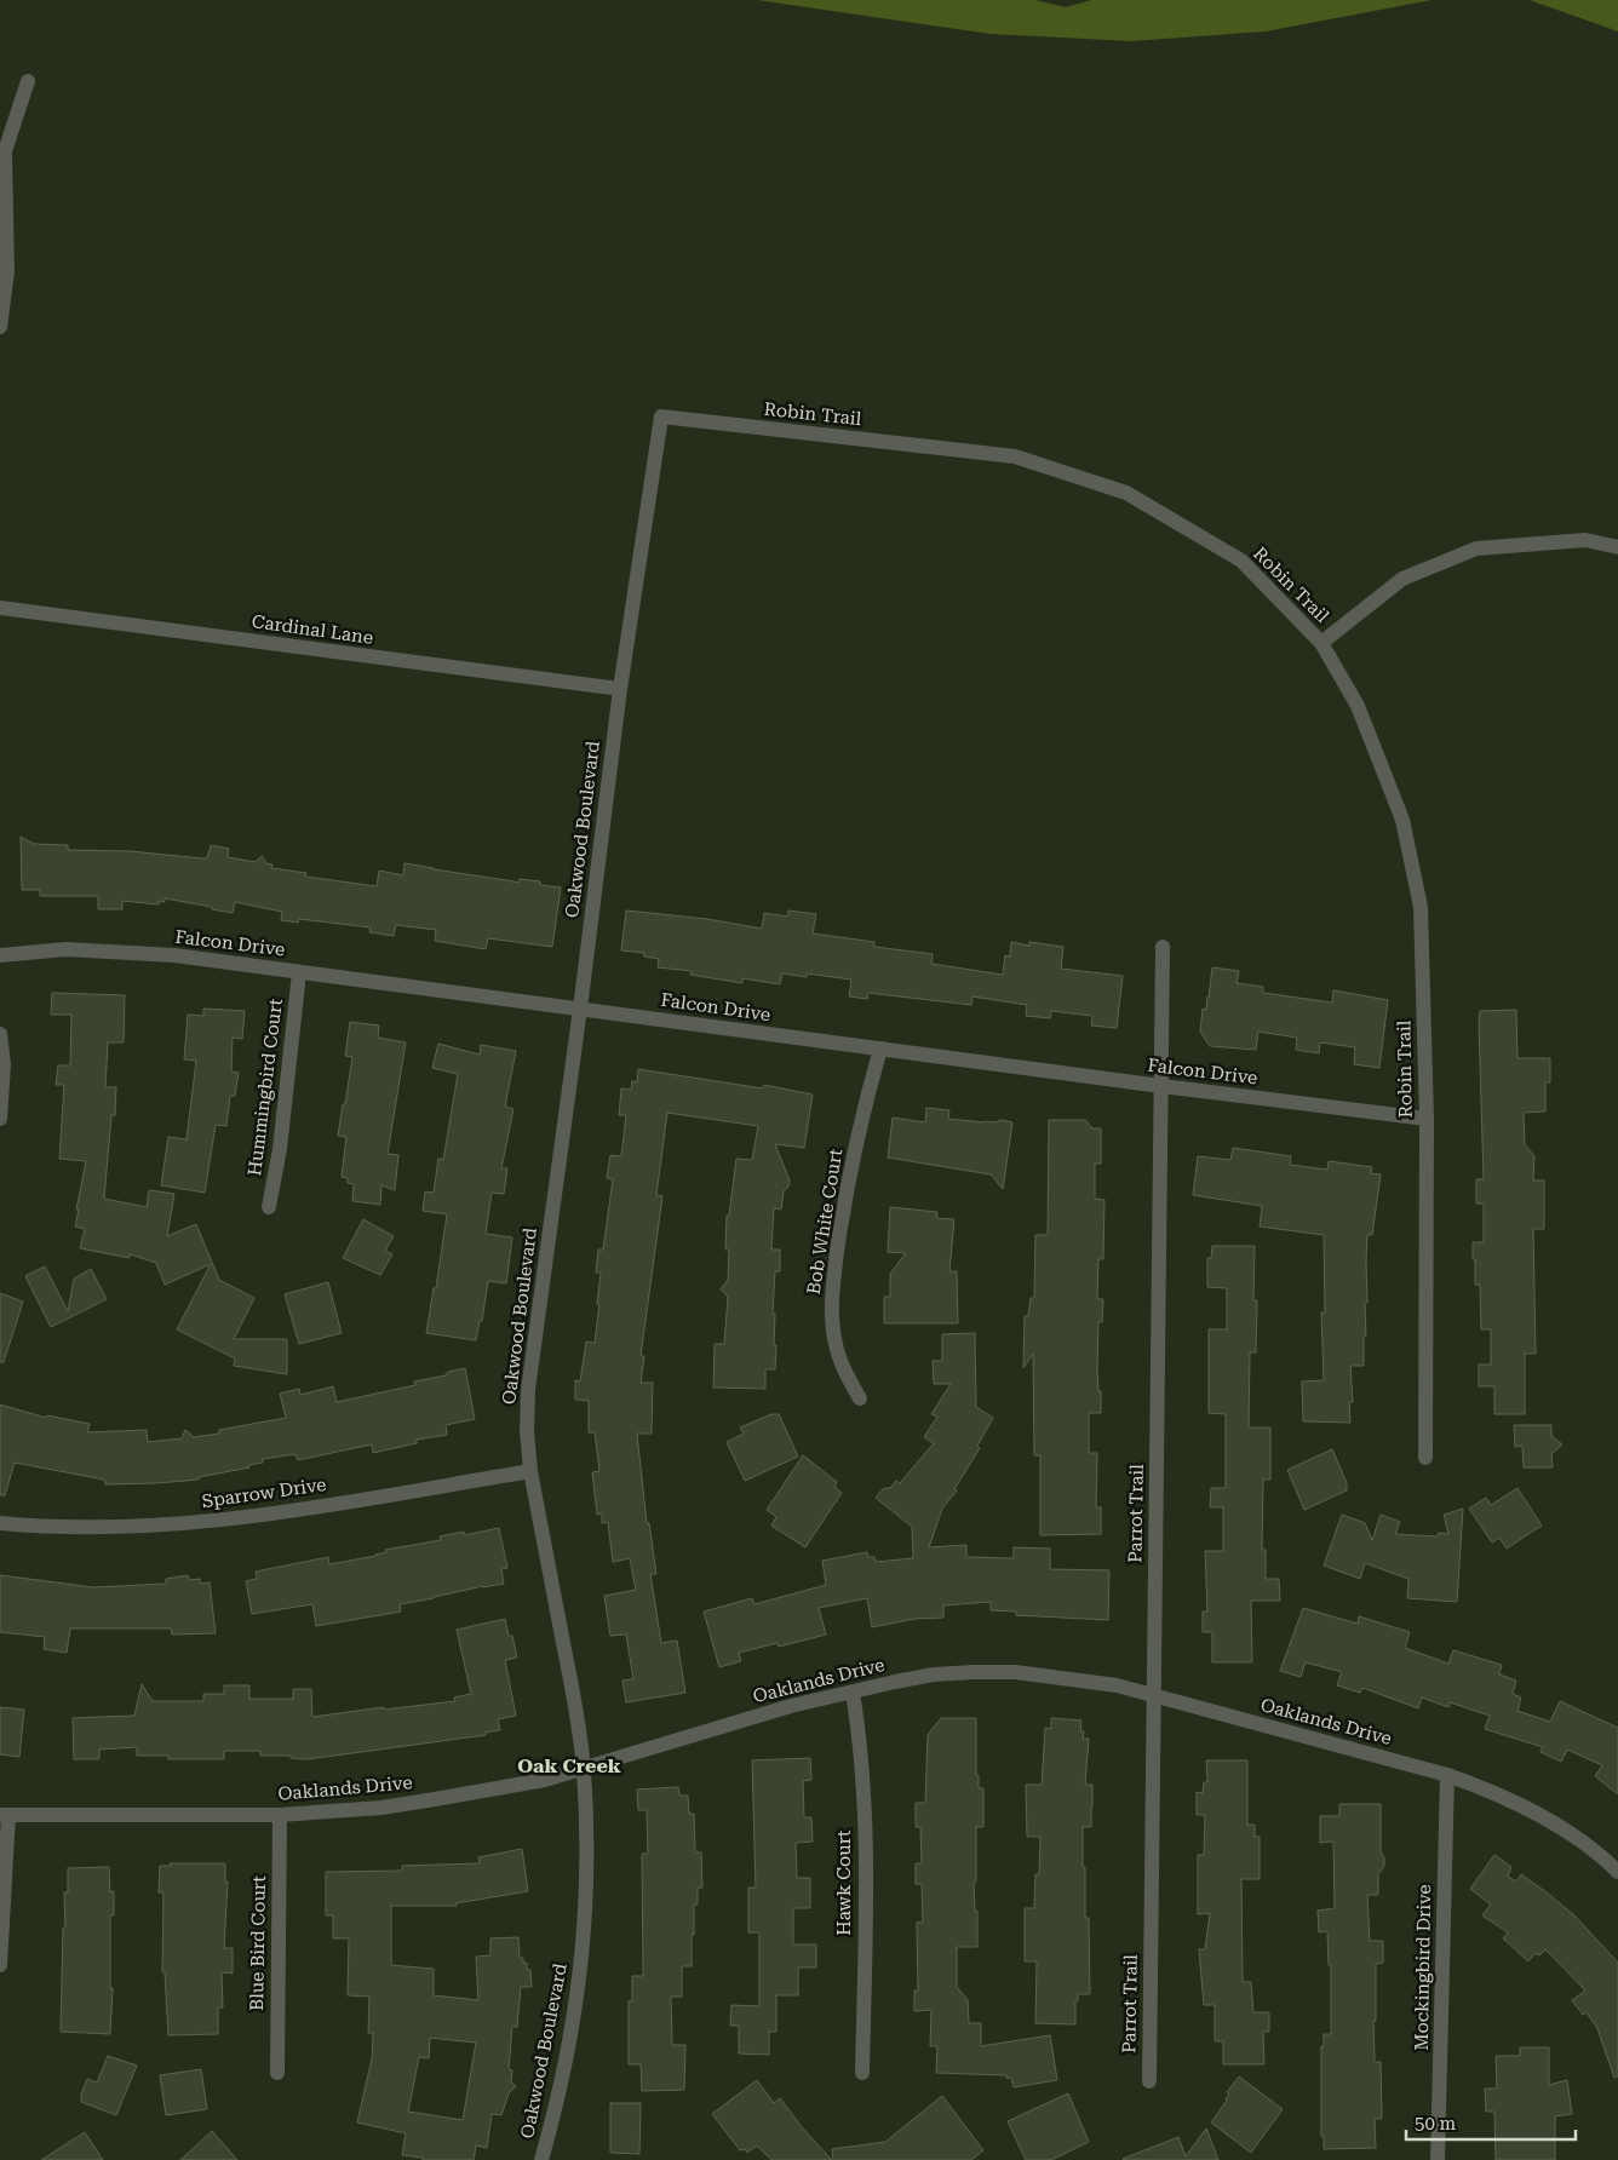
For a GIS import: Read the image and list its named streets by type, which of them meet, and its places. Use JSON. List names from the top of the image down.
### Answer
{
  "streets": {
    "street": [
      "Robin Trail",
      "Cardinal Lane",
      "Oakwood Boulevard",
      "Falcon Drive",
      "Hummingbird Court",
      "Bob White Court",
      "Sparrow Drive",
      "Parrot Trail",
      "Oaklands Drive",
      "Hawk Court",
      "Blue Bird Court",
      "Mockingbird Drive"
    ]
  },
  "crossings": [
    ["Robin Trail", "Cardinal Lane"],
    ["Robin Trail", "Oakwood Boulevard"],
    ["Robin Trail", "Falcon Drive"],
    ["Cardinal Lane", "Oakwood Boulevard"],
    ["Oakwood Boulevard", "Falcon Drive"],
    ["Oakwood Boulevard", "Sparrow Drive"],
    ["Oakwood Boulevard", "Oaklands Drive"],
    ["Falcon Drive", "Hummingbird Court"],
    ["Falcon Drive", "Bob White Court"],
    ["Falcon Drive", "Parrot Trail"],
    ["Parrot Trail", "Oaklands Drive"],
    ["Oaklands Drive", "Hawk Court"],
    ["Oaklands Drive", "Blue Bird Court"],
    ["Oaklands Drive", "Mockingbird Drive"]
  ],
  "districts": ["Oak Creek"],
  "scale_bar": "50 m"
}
